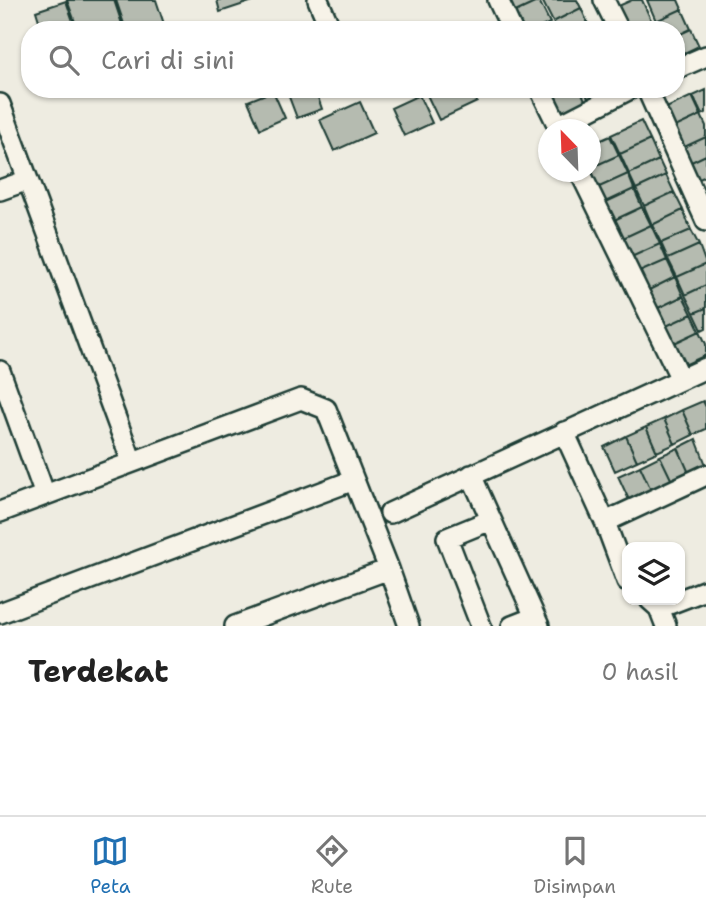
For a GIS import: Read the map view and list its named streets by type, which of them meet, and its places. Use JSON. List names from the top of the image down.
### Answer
{
  "north": "top left",
  "page": {
    "search": "Cari di sini",
    "heading": ["Terdekat", "0 hasil"],
    "nav": ["Peta", "Rute", "Disimpan"]
  }
}
